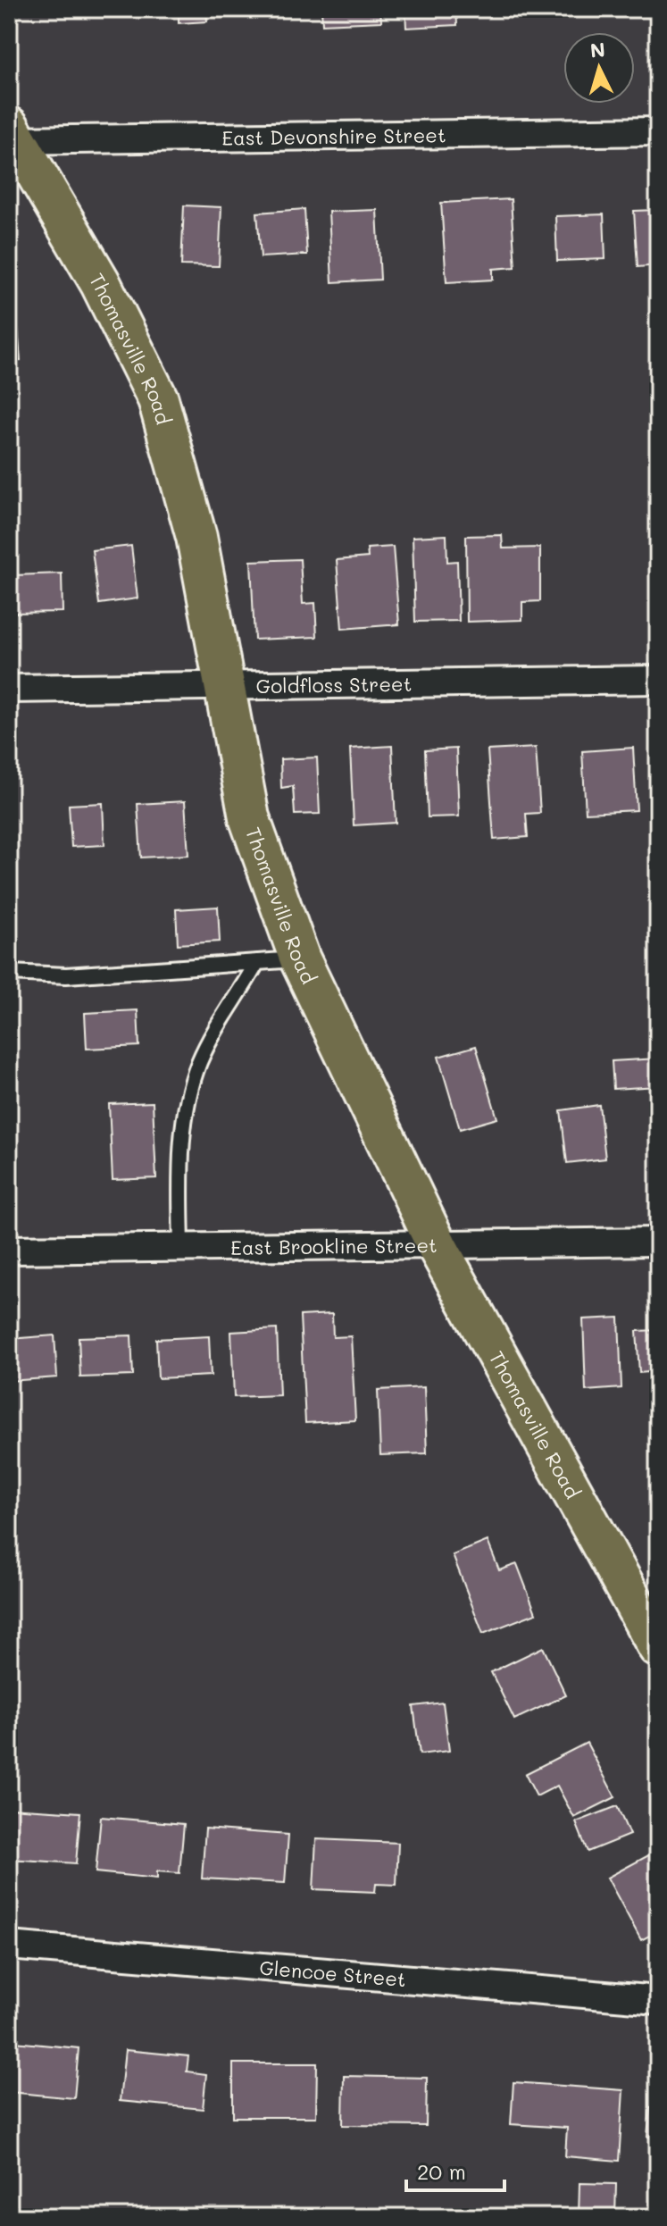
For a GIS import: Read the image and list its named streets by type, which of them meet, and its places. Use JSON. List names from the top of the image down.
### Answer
{
  "streets": {
    "main road": ["Thomasville Road"],
    "street": [
      "East Devonshire Street",
      "Goldfloss Street",
      "East Brookline Street",
      "Glencoe Street"
    ]
  },
  "crossings": [
    ["East Devonshire Street", "Thomasville Road"],
    ["Thomasville Road", "Goldfloss Street"],
    ["Thomasville Road", "East Brookline Street"]
  ],
  "scale_bar": "20 m",
  "north": "top"
}
